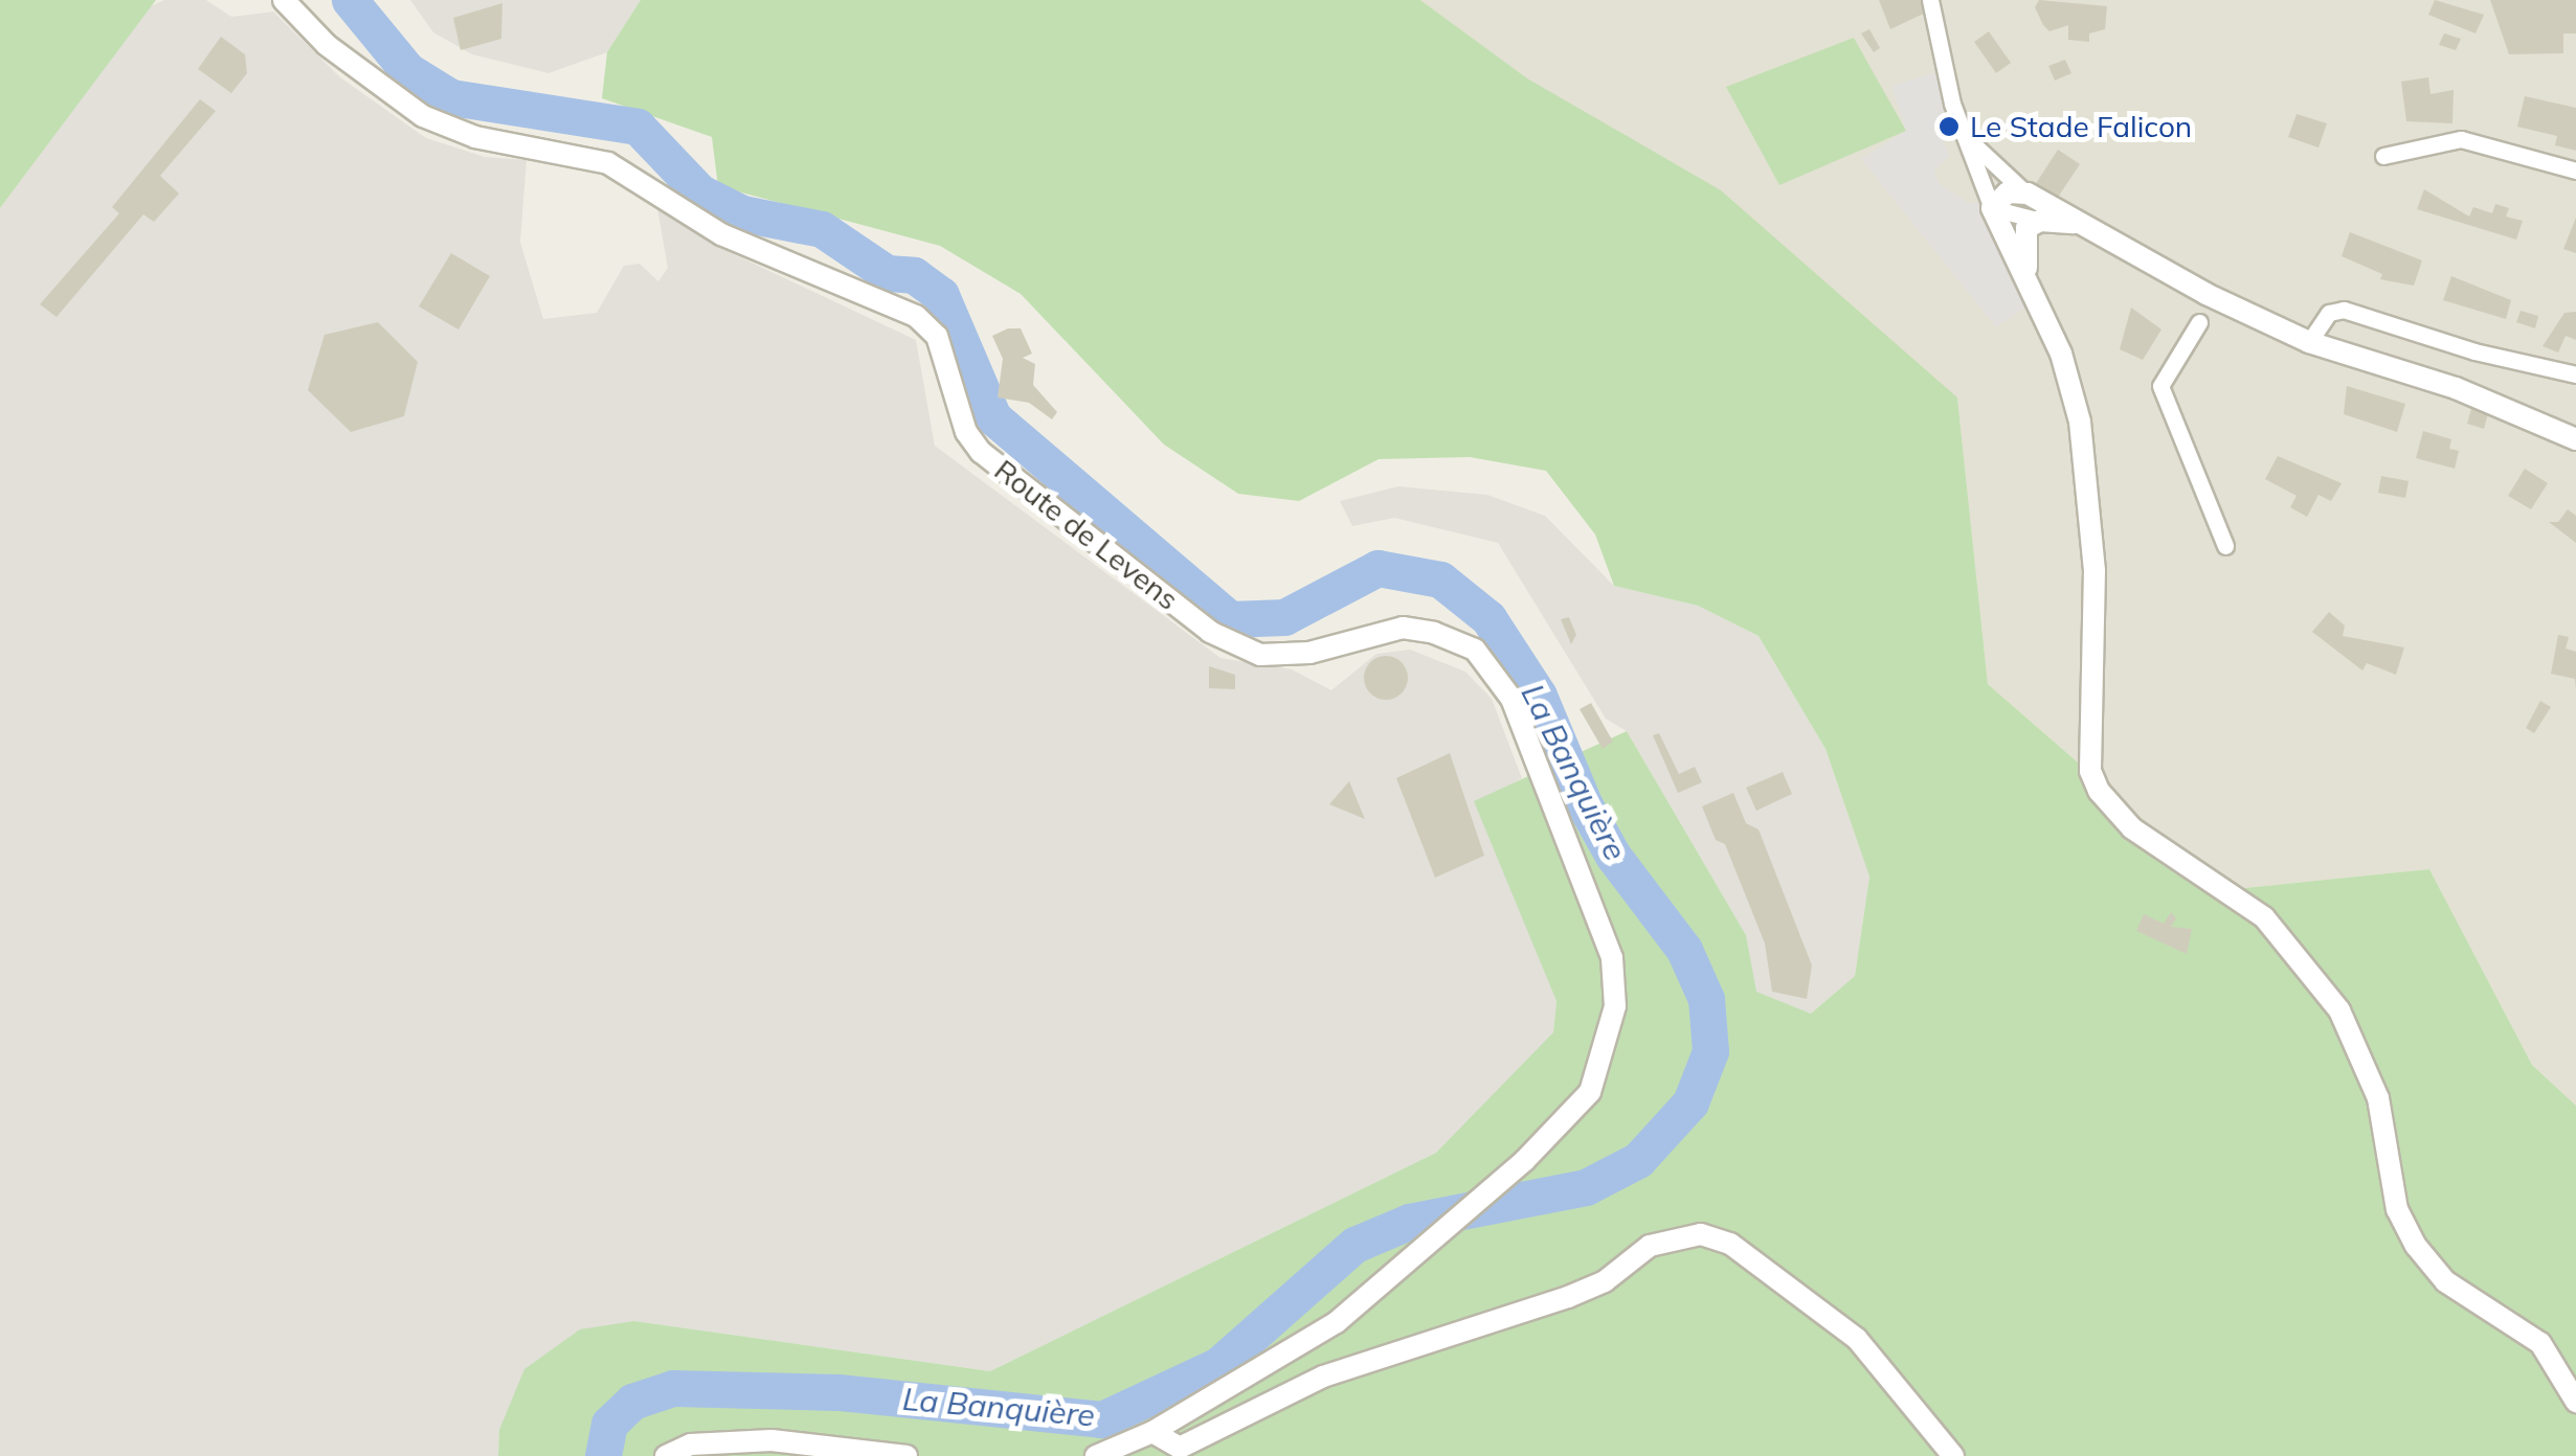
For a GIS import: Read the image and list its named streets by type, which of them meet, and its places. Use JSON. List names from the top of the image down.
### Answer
{
  "streets": {
    "street": ["Route de Levens"]
  },
  "water": ["La Banquière"],
  "places": ["Le Stade Falicon"]
}
